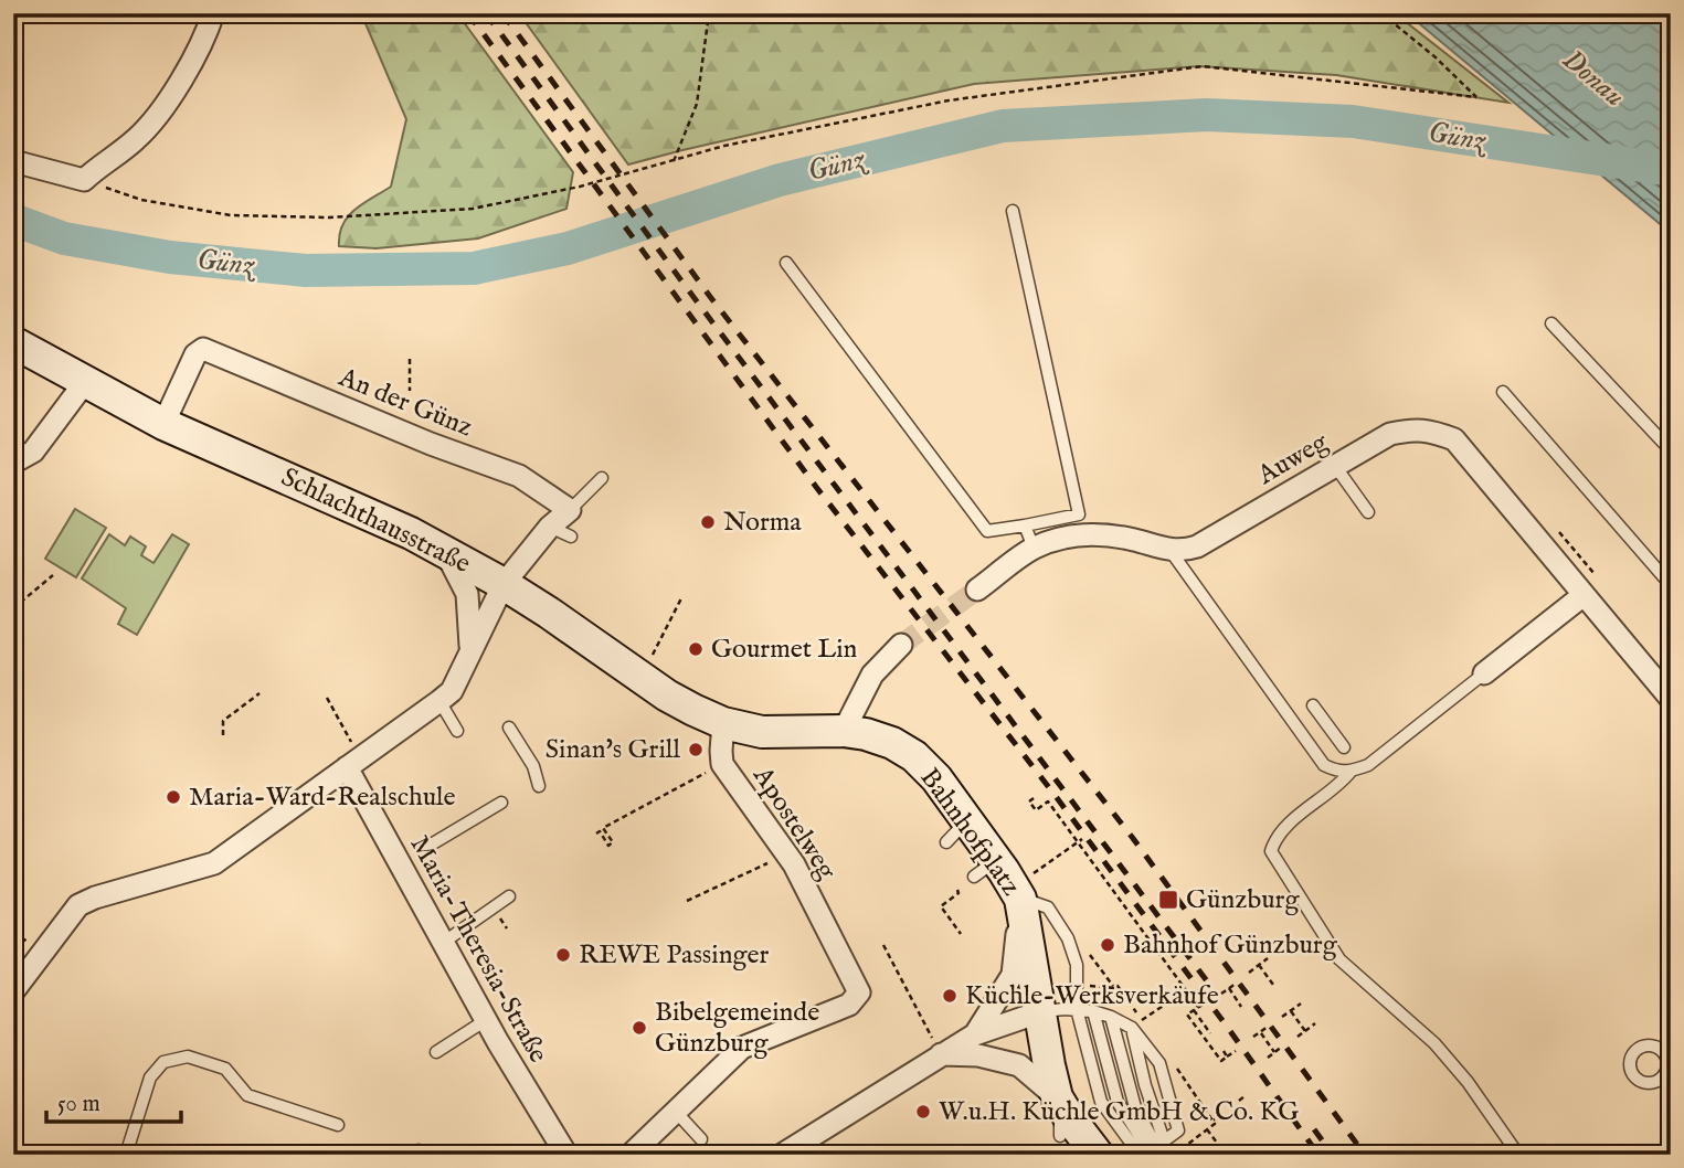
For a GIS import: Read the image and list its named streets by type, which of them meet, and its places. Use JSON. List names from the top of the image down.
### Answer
{
  "streets": {
    "main road": ["Schlachthausstraße", "Bahnhofplatz"],
    "street": [
      "An der Günz",
      "Auweg",
      "Apostelweg",
      "Maria-Theresia-Straße"
    ]
  },
  "crossings": [
    ["An der Günz", "Schlachthausstraße"],
    ["Schlachthausstraße", "Apostelweg"],
    ["Schlachthausstraße", "Bahnhofplatz"],
    ["Apostelweg", "Bahnhofplatz"]
  ],
  "water": ["Donau", "Günz"],
  "places": {
    "other": [
      "Norma",
      "Gourmet Lin",
      "Sinan's Grill",
      "Maria-Ward-Realschule",
      "Bahnhof Günzburg",
      "REWE Passinger",
      "Küchle-Werksverkäufe",
      "Bibelgemeinde Günzburg",
      "W.u.H. Küchle GmbH & Co. KG"
    ],
    "transit": ["Günzburg"]
  },
  "scale_bar": "50 m"
}
